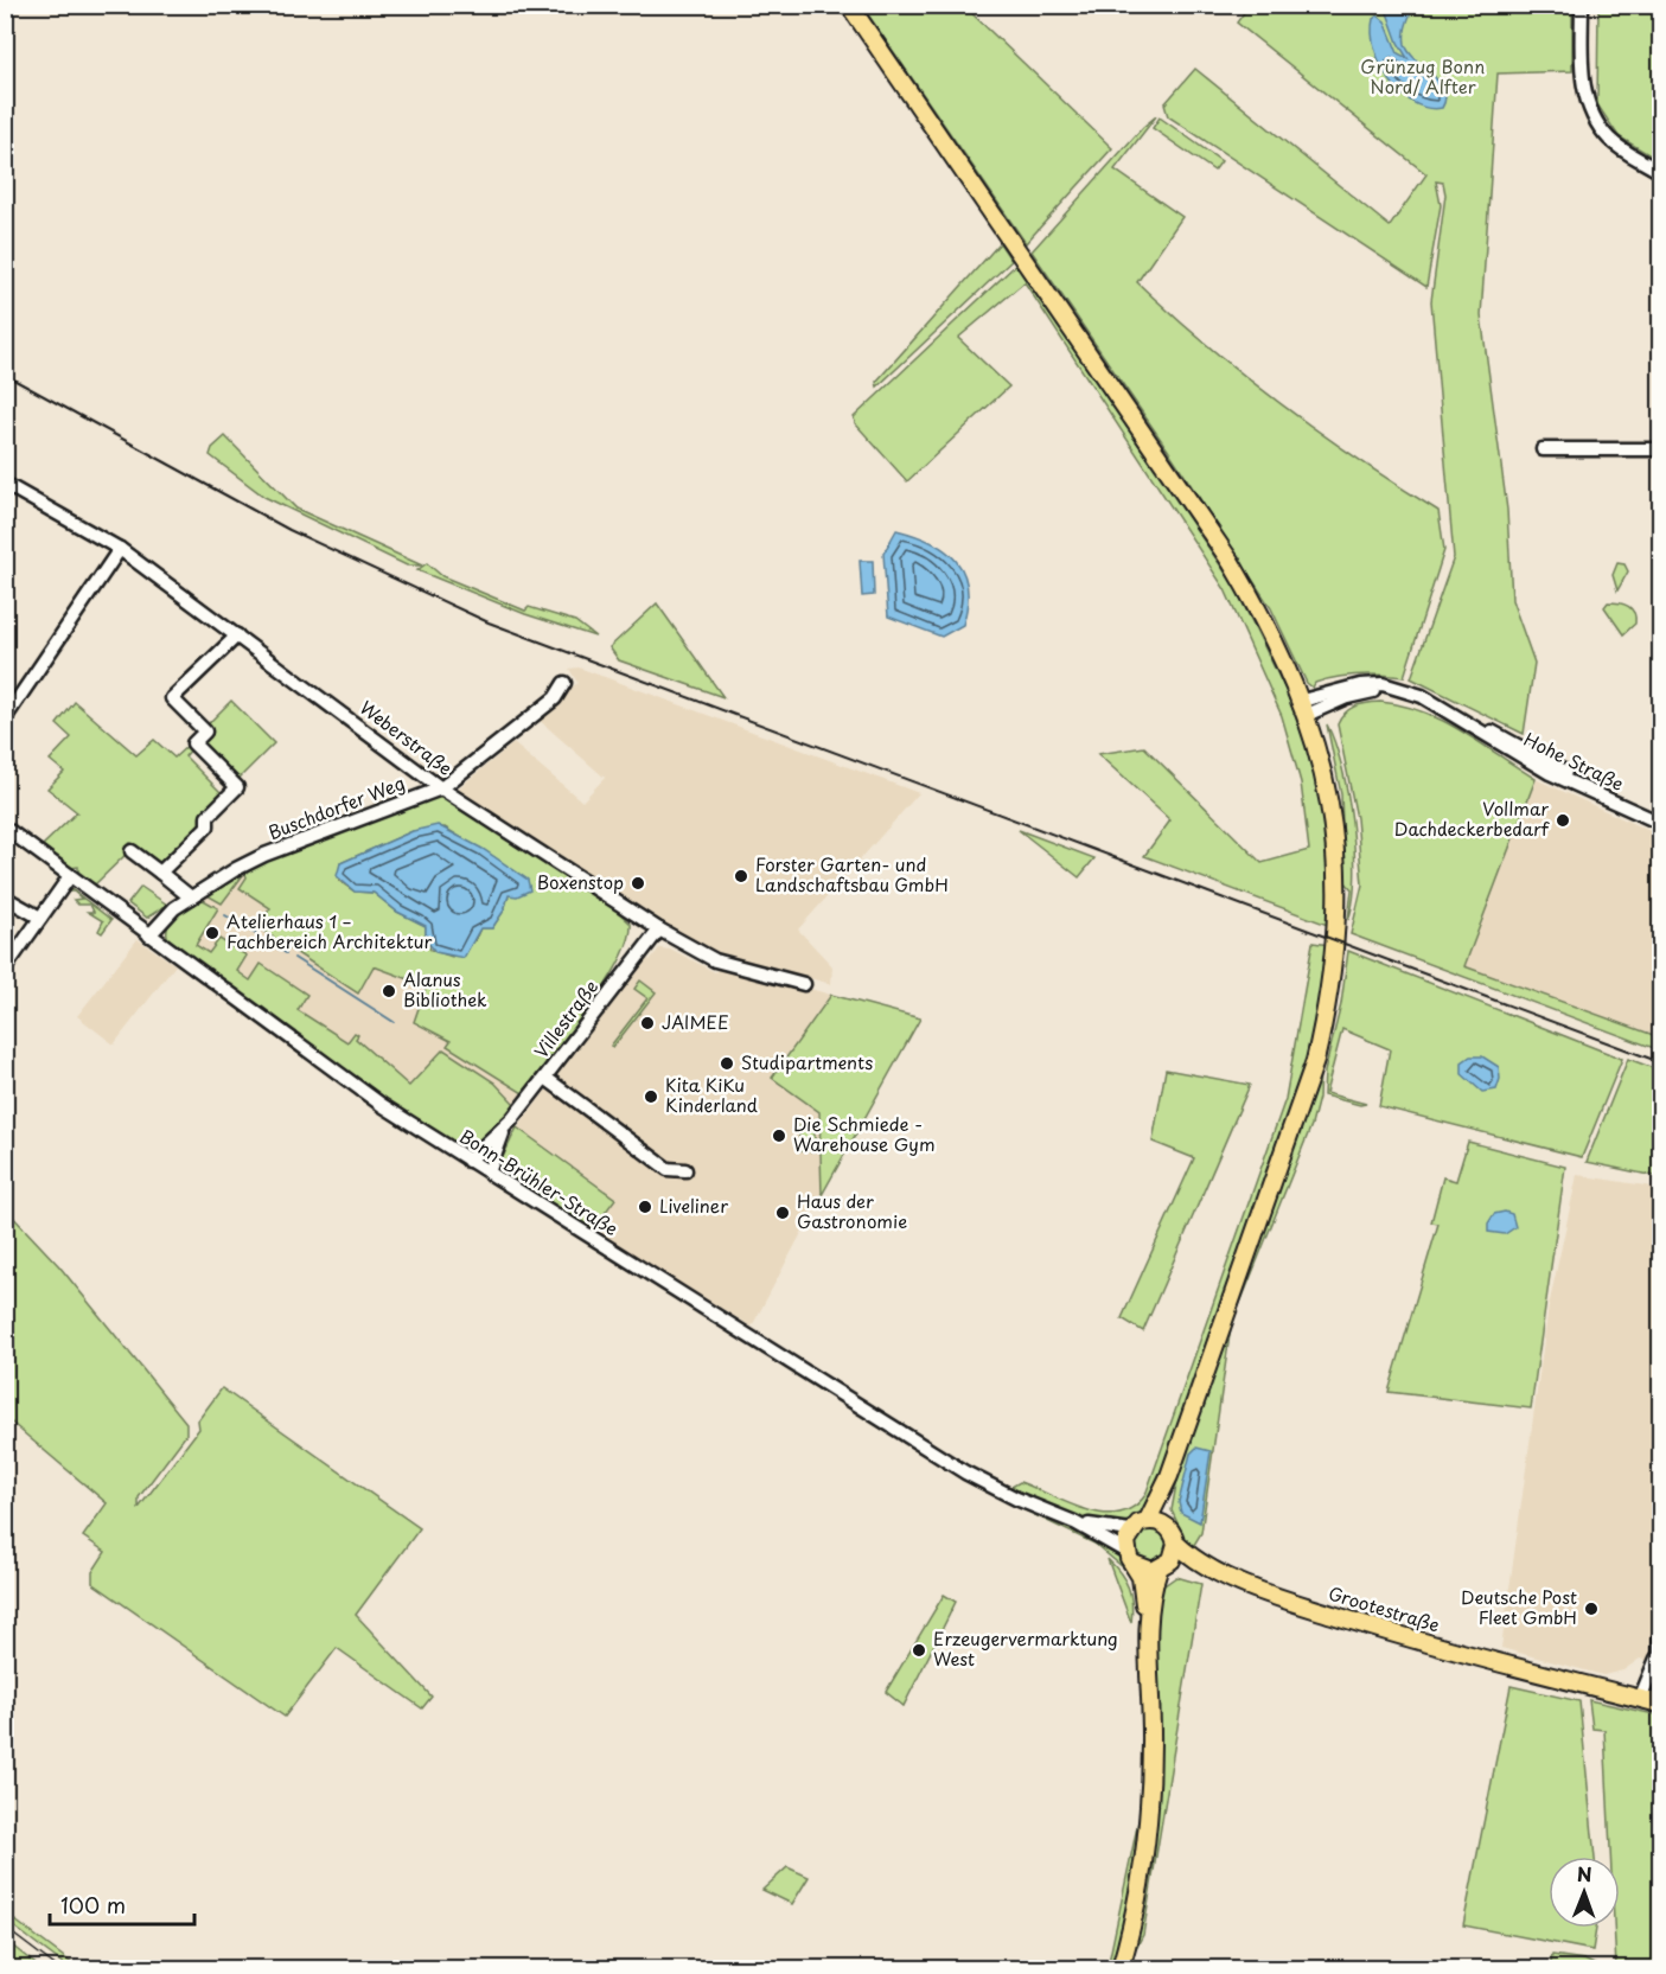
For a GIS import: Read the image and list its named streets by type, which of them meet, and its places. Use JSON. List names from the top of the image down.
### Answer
{
  "streets": {
    "main road": ["Grootestraße"],
    "street": [
      "Weberstraße",
      "Hohe Straße",
      "Buschdorfer Weg",
      "Villestraße",
      "Bonn-Brühler-Straße"
    ]
  },
  "crossings": [
    ["Weberstraße", "Buschdorfer Weg"],
    ["Weberstraße", "Villestraße"],
    ["Buschdorfer Weg", "Bonn-Brühler-Straße"],
    ["Villestraße", "Bonn-Brühler-Straße"],
    ["Bonn-Brühler-Straße", "Grootestraße"]
  ],
  "parks": ["Grünzug Bonn Nord/ Alfter"],
  "places": [
    "Vollmar Dachdeckerbedarf",
    "Forster Garten- und Landschaftsbau GmbH",
    "Boxenstop",
    "Atelierhaus 1 – Fachbereich Architektur",
    "Alanus Bibliothek",
    "JAIMEE",
    "Studipartments",
    "Kita KiKu Kinderland",
    "Die Schmiede - Warehouse Gym",
    "Liveliner",
    "Haus der Gastronomie",
    "Deutsche Post Fleet GmbH",
    "Erzeugervermarktung West"
  ],
  "scale_bar": "100 m",
  "north": "top"
}
